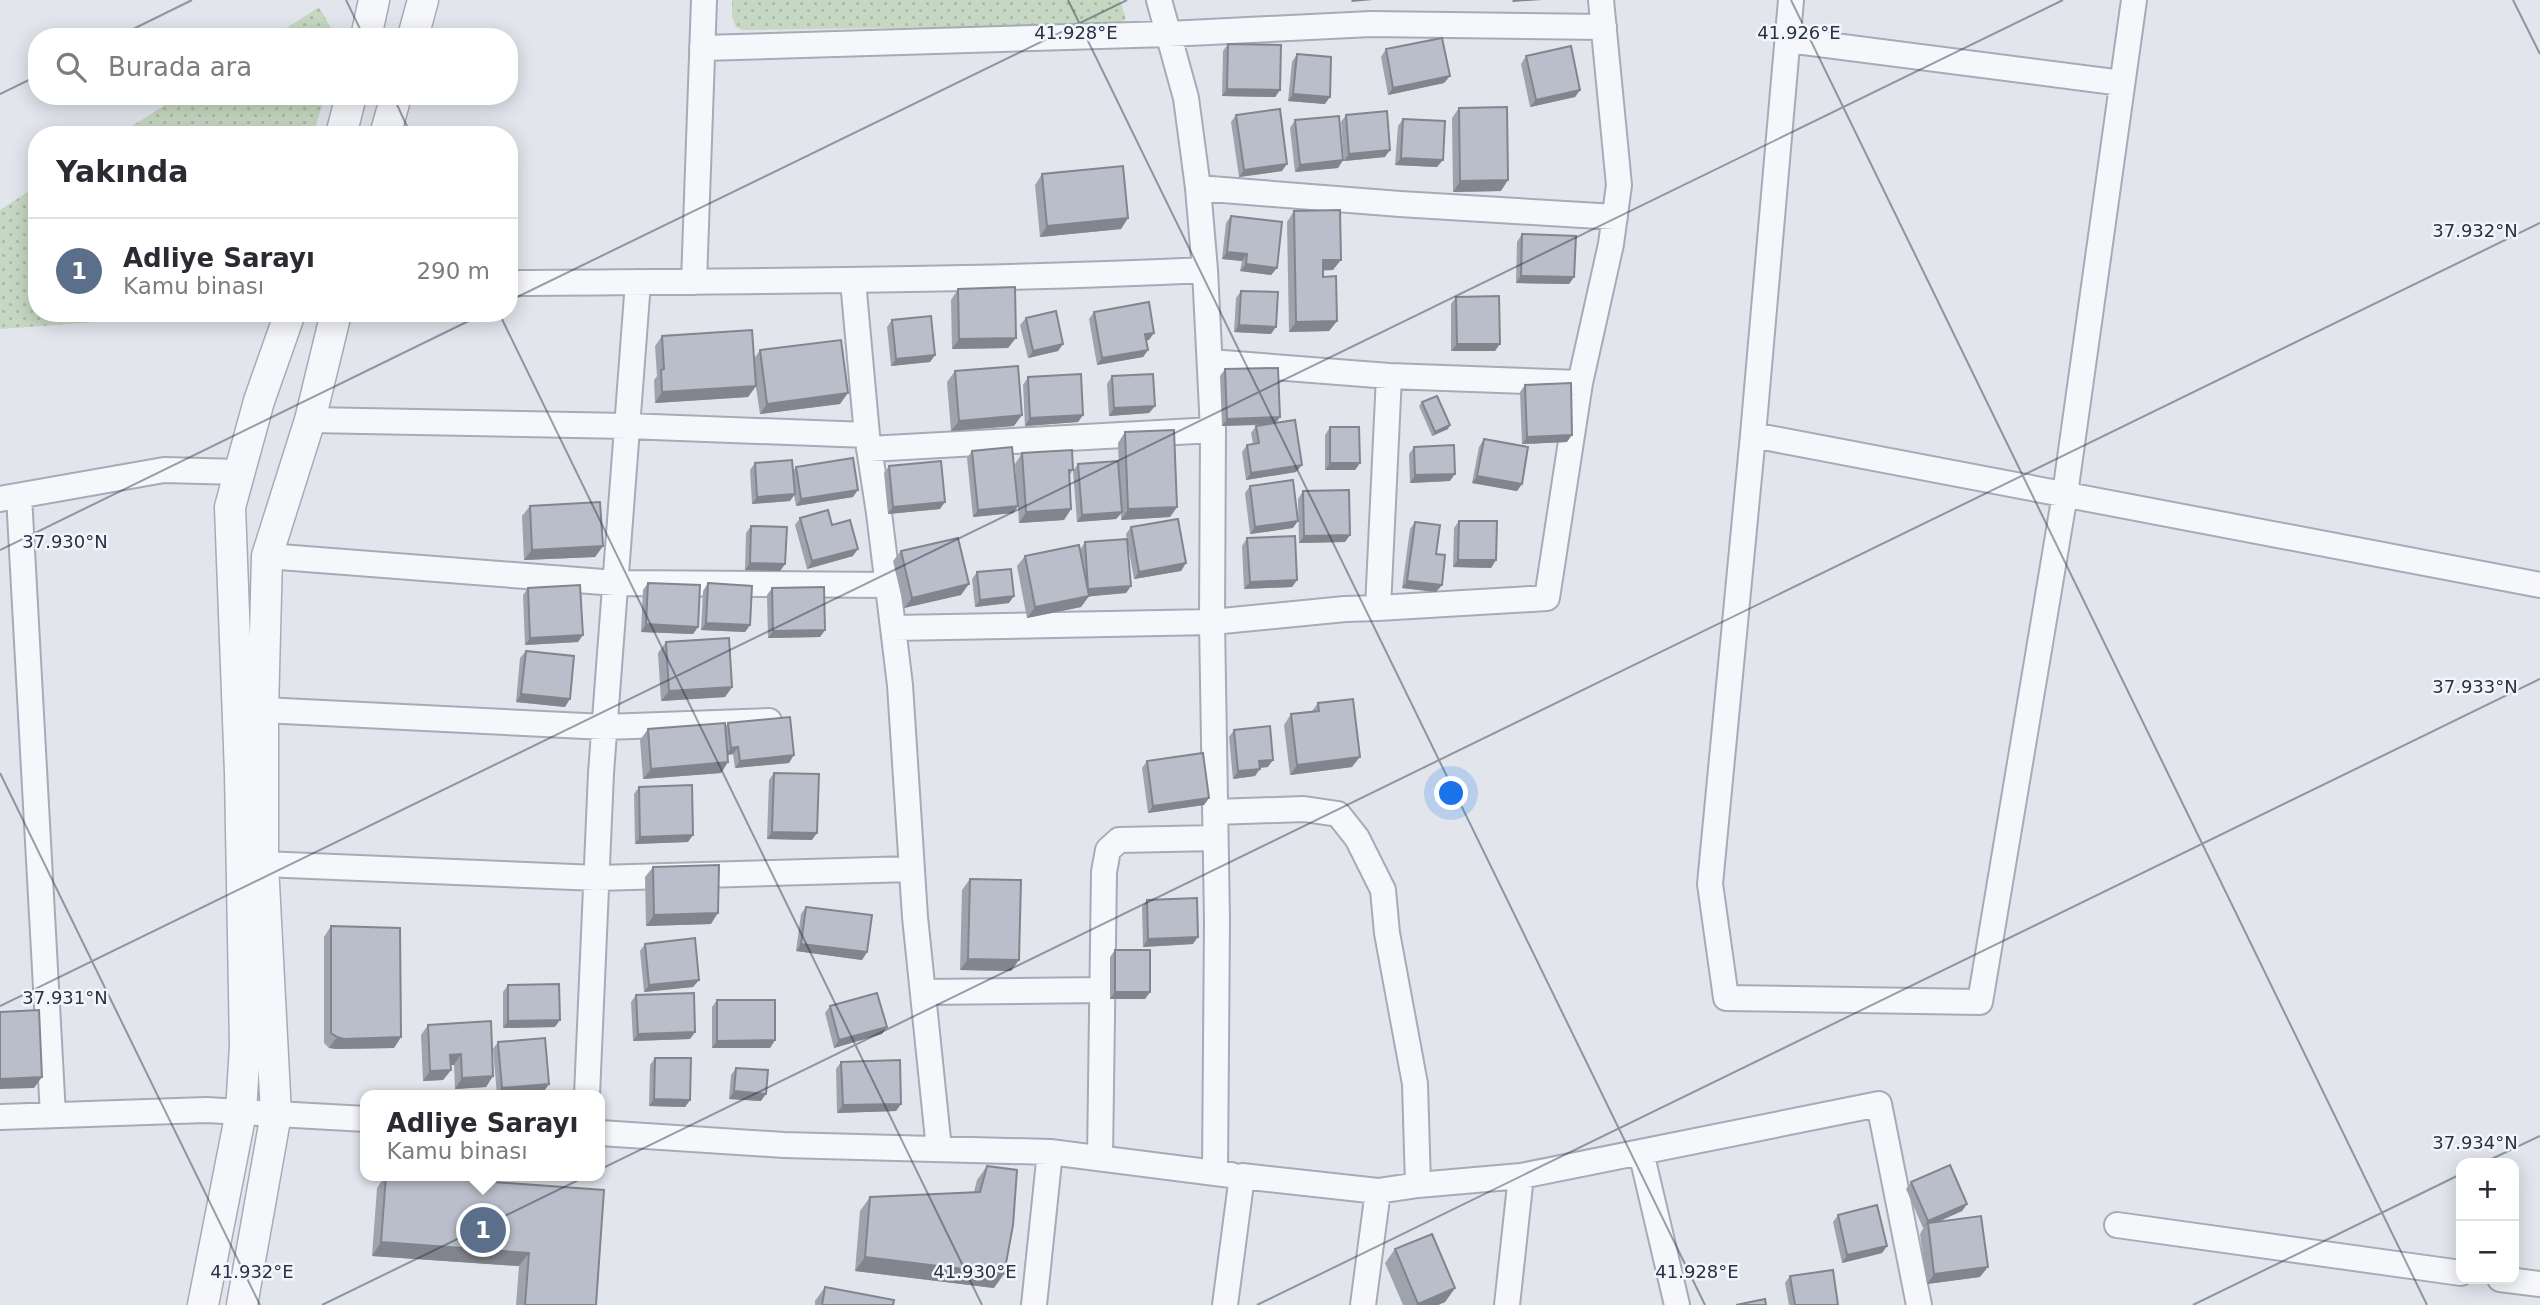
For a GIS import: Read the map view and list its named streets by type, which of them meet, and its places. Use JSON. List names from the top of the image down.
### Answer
{
  "page": {
    "search": "Burada ara",
    "heading": "Yakında",
    "list": [
      {
        "mark": "1",
        "name": "Adliye Sarayı",
        "note": "Kamu binası",
        "value": "290 m"
      }
    ],
    "popup": ["Adliye Sarayı", "Kamu binası"],
    "map_buttons": ["+", "−"],
    "pins": "1"
  },
  "coordinates": [
    "41.928°E",
    "41.926°E",
    "37.932°N",
    "37.930°N",
    "37.933°N",
    "37.931°N",
    "37.934°N",
    "41.932°E",
    "41.930°E"
  ]
}
